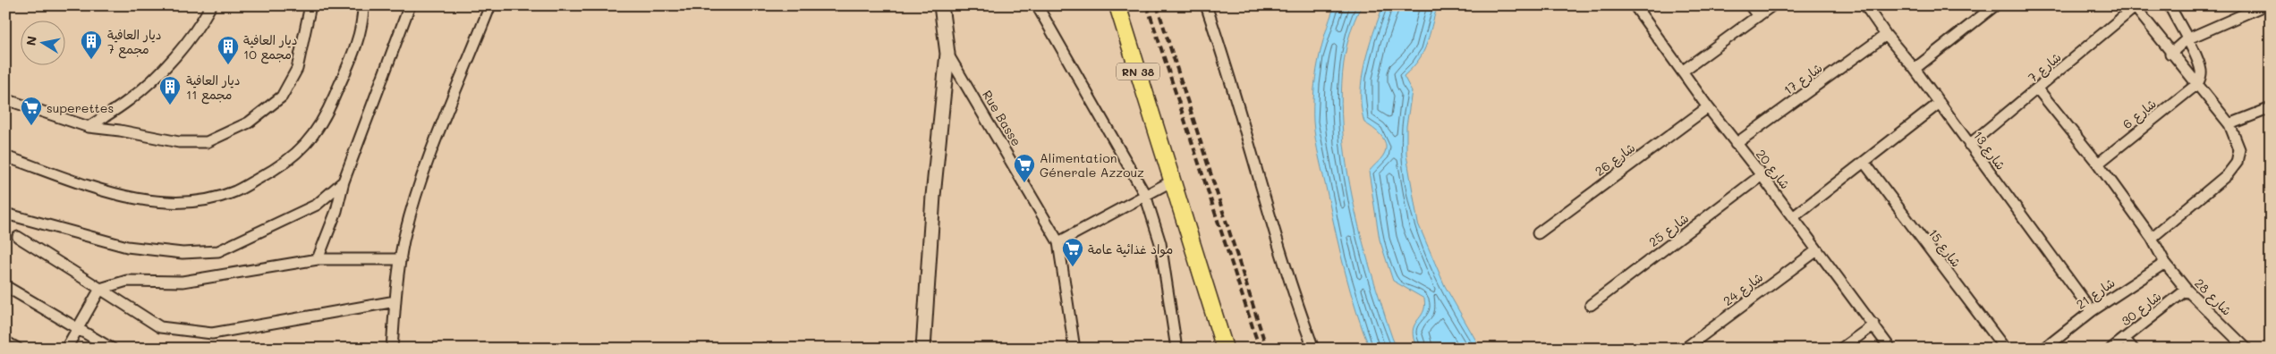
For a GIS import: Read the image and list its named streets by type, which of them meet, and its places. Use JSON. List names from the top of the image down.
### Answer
{
  "streets": {
    "main road": ["RN 38"],
    "street": [
      "شارع 7",
      "شارع 17",
      "شارع 6",
      "Rue Basse",
      "شارع 13",
      "شارع 26",
      "شارع 20",
      "شارع 25",
      "شارع 15",
      "شارع 24",
      "شارع 21",
      "شارع 28",
      "شارع 30"
    ]
  },
  "crossings": [
    ["شارع 7", "شارع 13"],
    ["شارع 7", "شارع 28"],
    ["شارع 17", "شارع 13"],
    ["شارع 17", "شارع 20"],
    ["شارع 6", "شارع 28"],
    ["شارع 13", "شارع 21"],
    ["شارع 26", "شارع 20"],
    ["شارع 20", "شارع 25"],
    ["شارع 20", "شارع 24"],
    ["شارع 21", "شارع 28"],
    ["شارع 28", "شارع 30"]
  ],
  "places": {
    "building": ["ديار العافية مجمع 7", "ديار العافية مجمع 10", "ديار العافية مجمع 11"],
    "supermarket": ["superettes", "Alimentation Génerale Azzouz", "مواد غذائية عامة"]
  },
  "north": "left"
}
